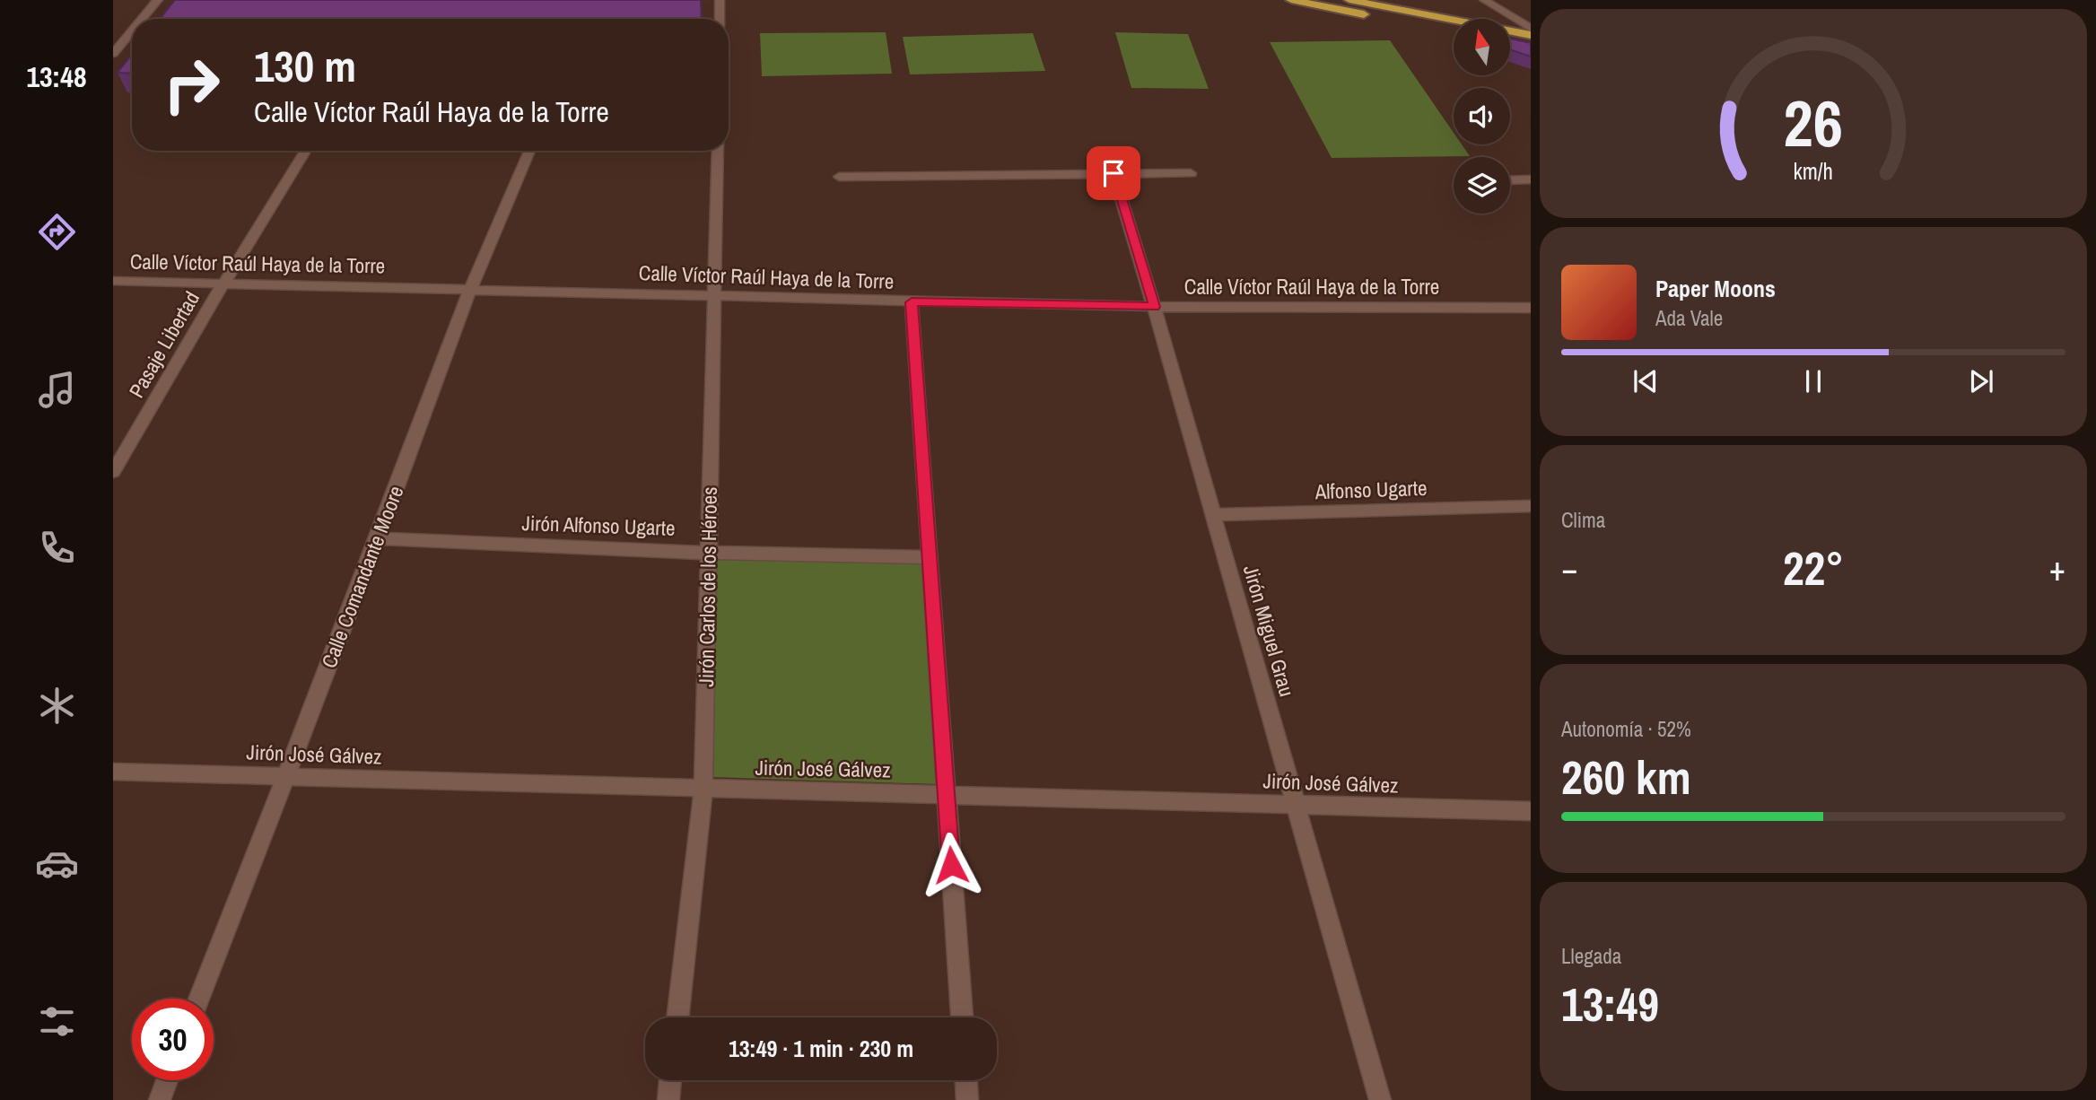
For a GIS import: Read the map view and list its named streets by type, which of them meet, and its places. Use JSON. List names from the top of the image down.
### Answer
{
  "streets": {
    "street": [
      "Calle Víctor Raúl Haya de la Torre",
      "Pasaje Libertad",
      "Alfonso Ugarte",
      "Jirón Alfonso Ugarte",
      "Calle Comandante Moore",
      "Jirón Carlos de los Héroes",
      "Jirón Miguel Grau",
      "Jirón José Gálvez"
    ]
  },
  "crossings": [
    ["Calle Víctor Raúl Haya de la Torre", "Pasaje Libertad"],
    ["Calle Víctor Raúl Haya de la Torre", "Calle Comandante Moore"],
    ["Calle Víctor Raúl Haya de la Torre", "Jirón Carlos de los Héroes"],
    ["Calle Víctor Raúl Haya de la Torre", "Jirón Miguel Grau"],
    ["Alfonso Ugarte", "Jirón Miguel Grau"],
    ["Jirón Alfonso Ugarte", "Calle Comandante Moore"],
    ["Jirón Alfonso Ugarte", "Jirón Carlos de los Héroes"],
    ["Calle Comandante Moore", "Jirón José Gálvez"],
    ["Jirón Carlos de los Héroes", "Jirón José Gálvez"],
    ["Jirón Miguel Grau", "Jirón José Gálvez"]
  ],
  "north": "top",
  "page": {
    "tabs": "13:48",
    "turn": ["130 m", "Calle Víctor Raúl Haya de la Torre"],
    "song": ["Paper Moons", "Ada Vale"],
    "tile": [
      "Clima",
      ["Autonomía · 52%", "260 km"],
      ["Llegada", "13:49"]
    ],
    "heat": ["−", "22°", "+"],
    "limit": "30",
    "trip": "13:49 · 1 min · 230 m",
    "gauge": ["26", "km/h"]
  }
}
